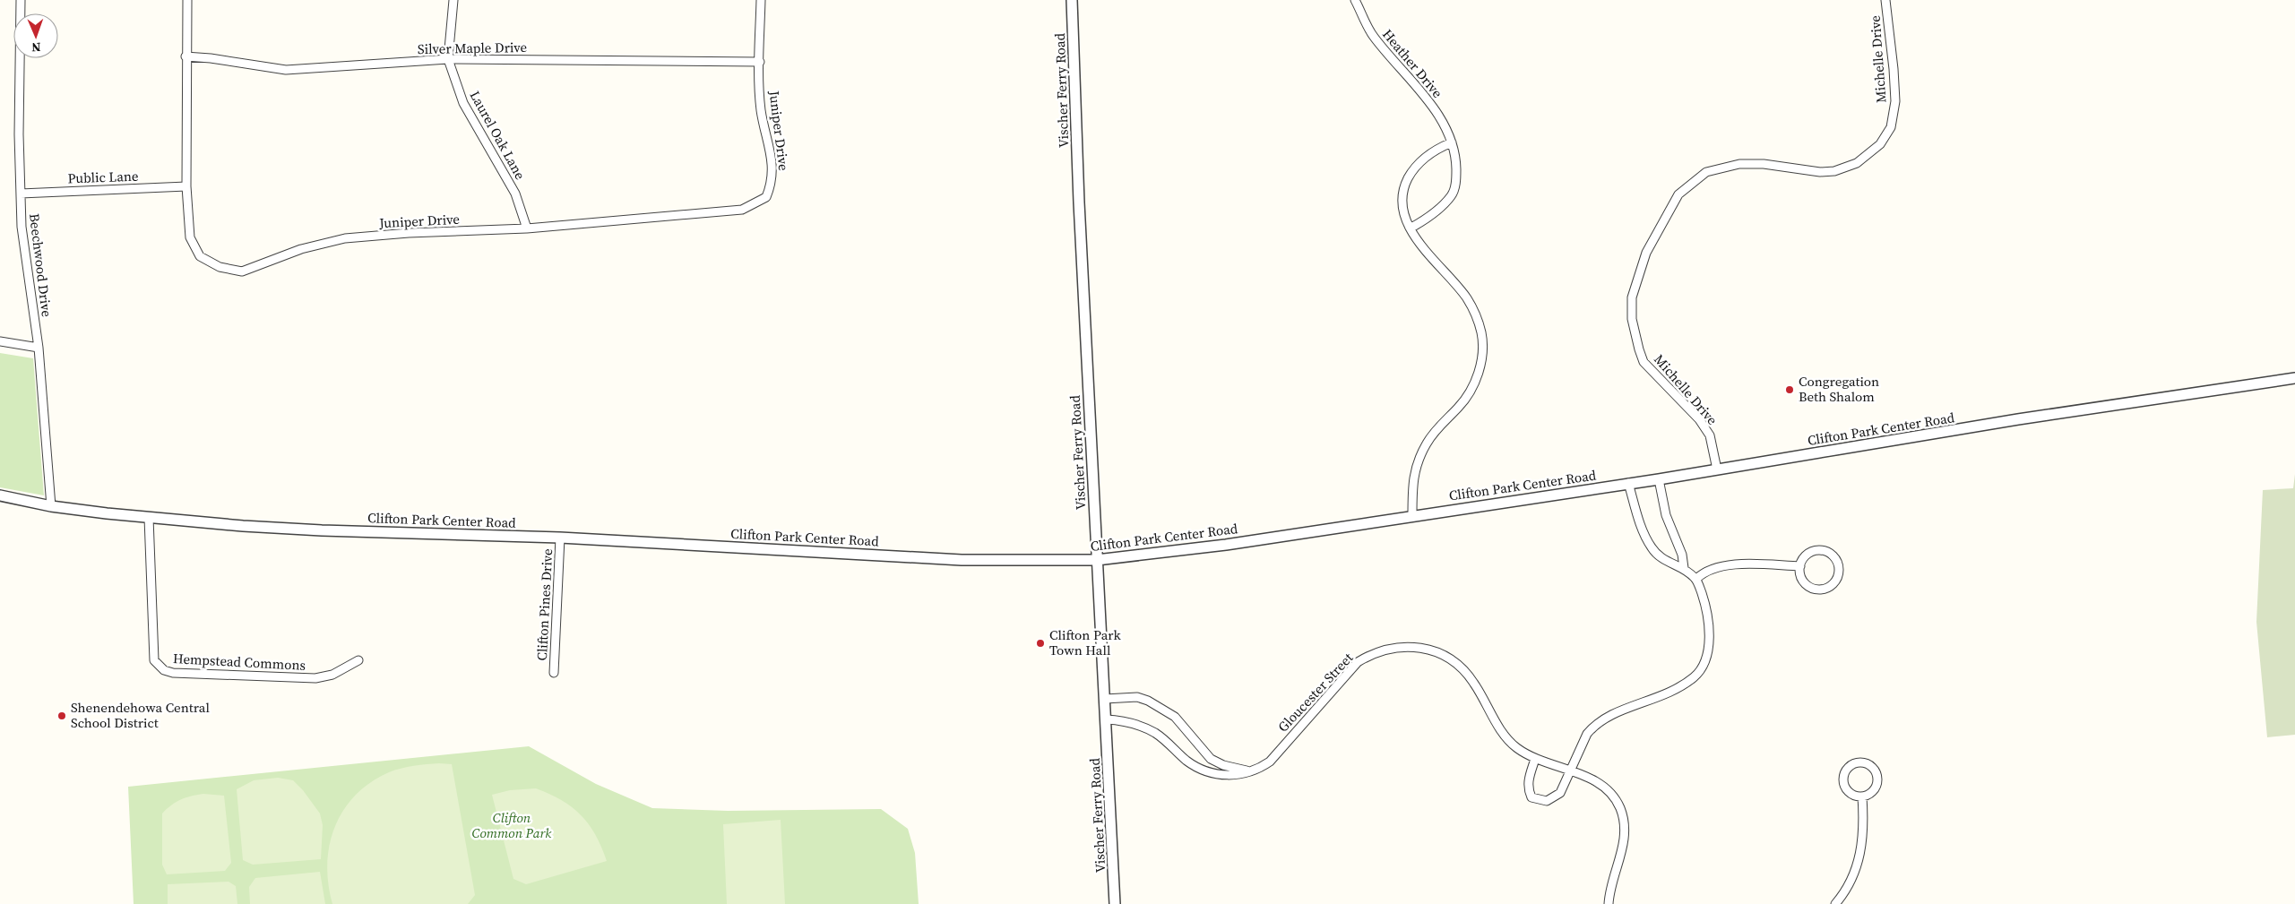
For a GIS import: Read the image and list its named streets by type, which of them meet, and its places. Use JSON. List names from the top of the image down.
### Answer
{
  "streets": {
    "street": [
      "Silver Maple Drive",
      "Michelle Drive",
      "Heather Drive",
      "Vischer Ferry Road",
      "Juniper Drive",
      "Laurel Oak Lane",
      "Public Lane",
      "Beechwood Drive",
      "Clifton Park Center Road",
      "Clifton Pines Drive",
      "Hempstead Commons",
      "Gloucester Street"
    ]
  },
  "crossings": [
    ["Silver Maple Drive", "Juniper Drive"],
    ["Silver Maple Drive", "Laurel Oak Lane"],
    ["Michelle Drive", "Clifton Park Center Road"],
    ["Vischer Ferry Road", "Clifton Park Center Road"],
    ["Vischer Ferry Road", "Gloucester Street"],
    ["Juniper Drive", "Laurel Oak Lane"],
    ["Juniper Drive", "Public Lane"],
    ["Public Lane", "Beechwood Drive"],
    ["Beechwood Drive", "Clifton Park Center Road"],
    ["Clifton Park Center Road", "Clifton Pines Drive"],
    ["Clifton Park Center Road", "Hempstead Commons"]
  ],
  "parks": ["Clifton Common Park"],
  "places": ["Congregation Beth Shalom", "Clifton Park Town Hall", "Shenendehowa Central School District"],
  "north": "bottom"
}
